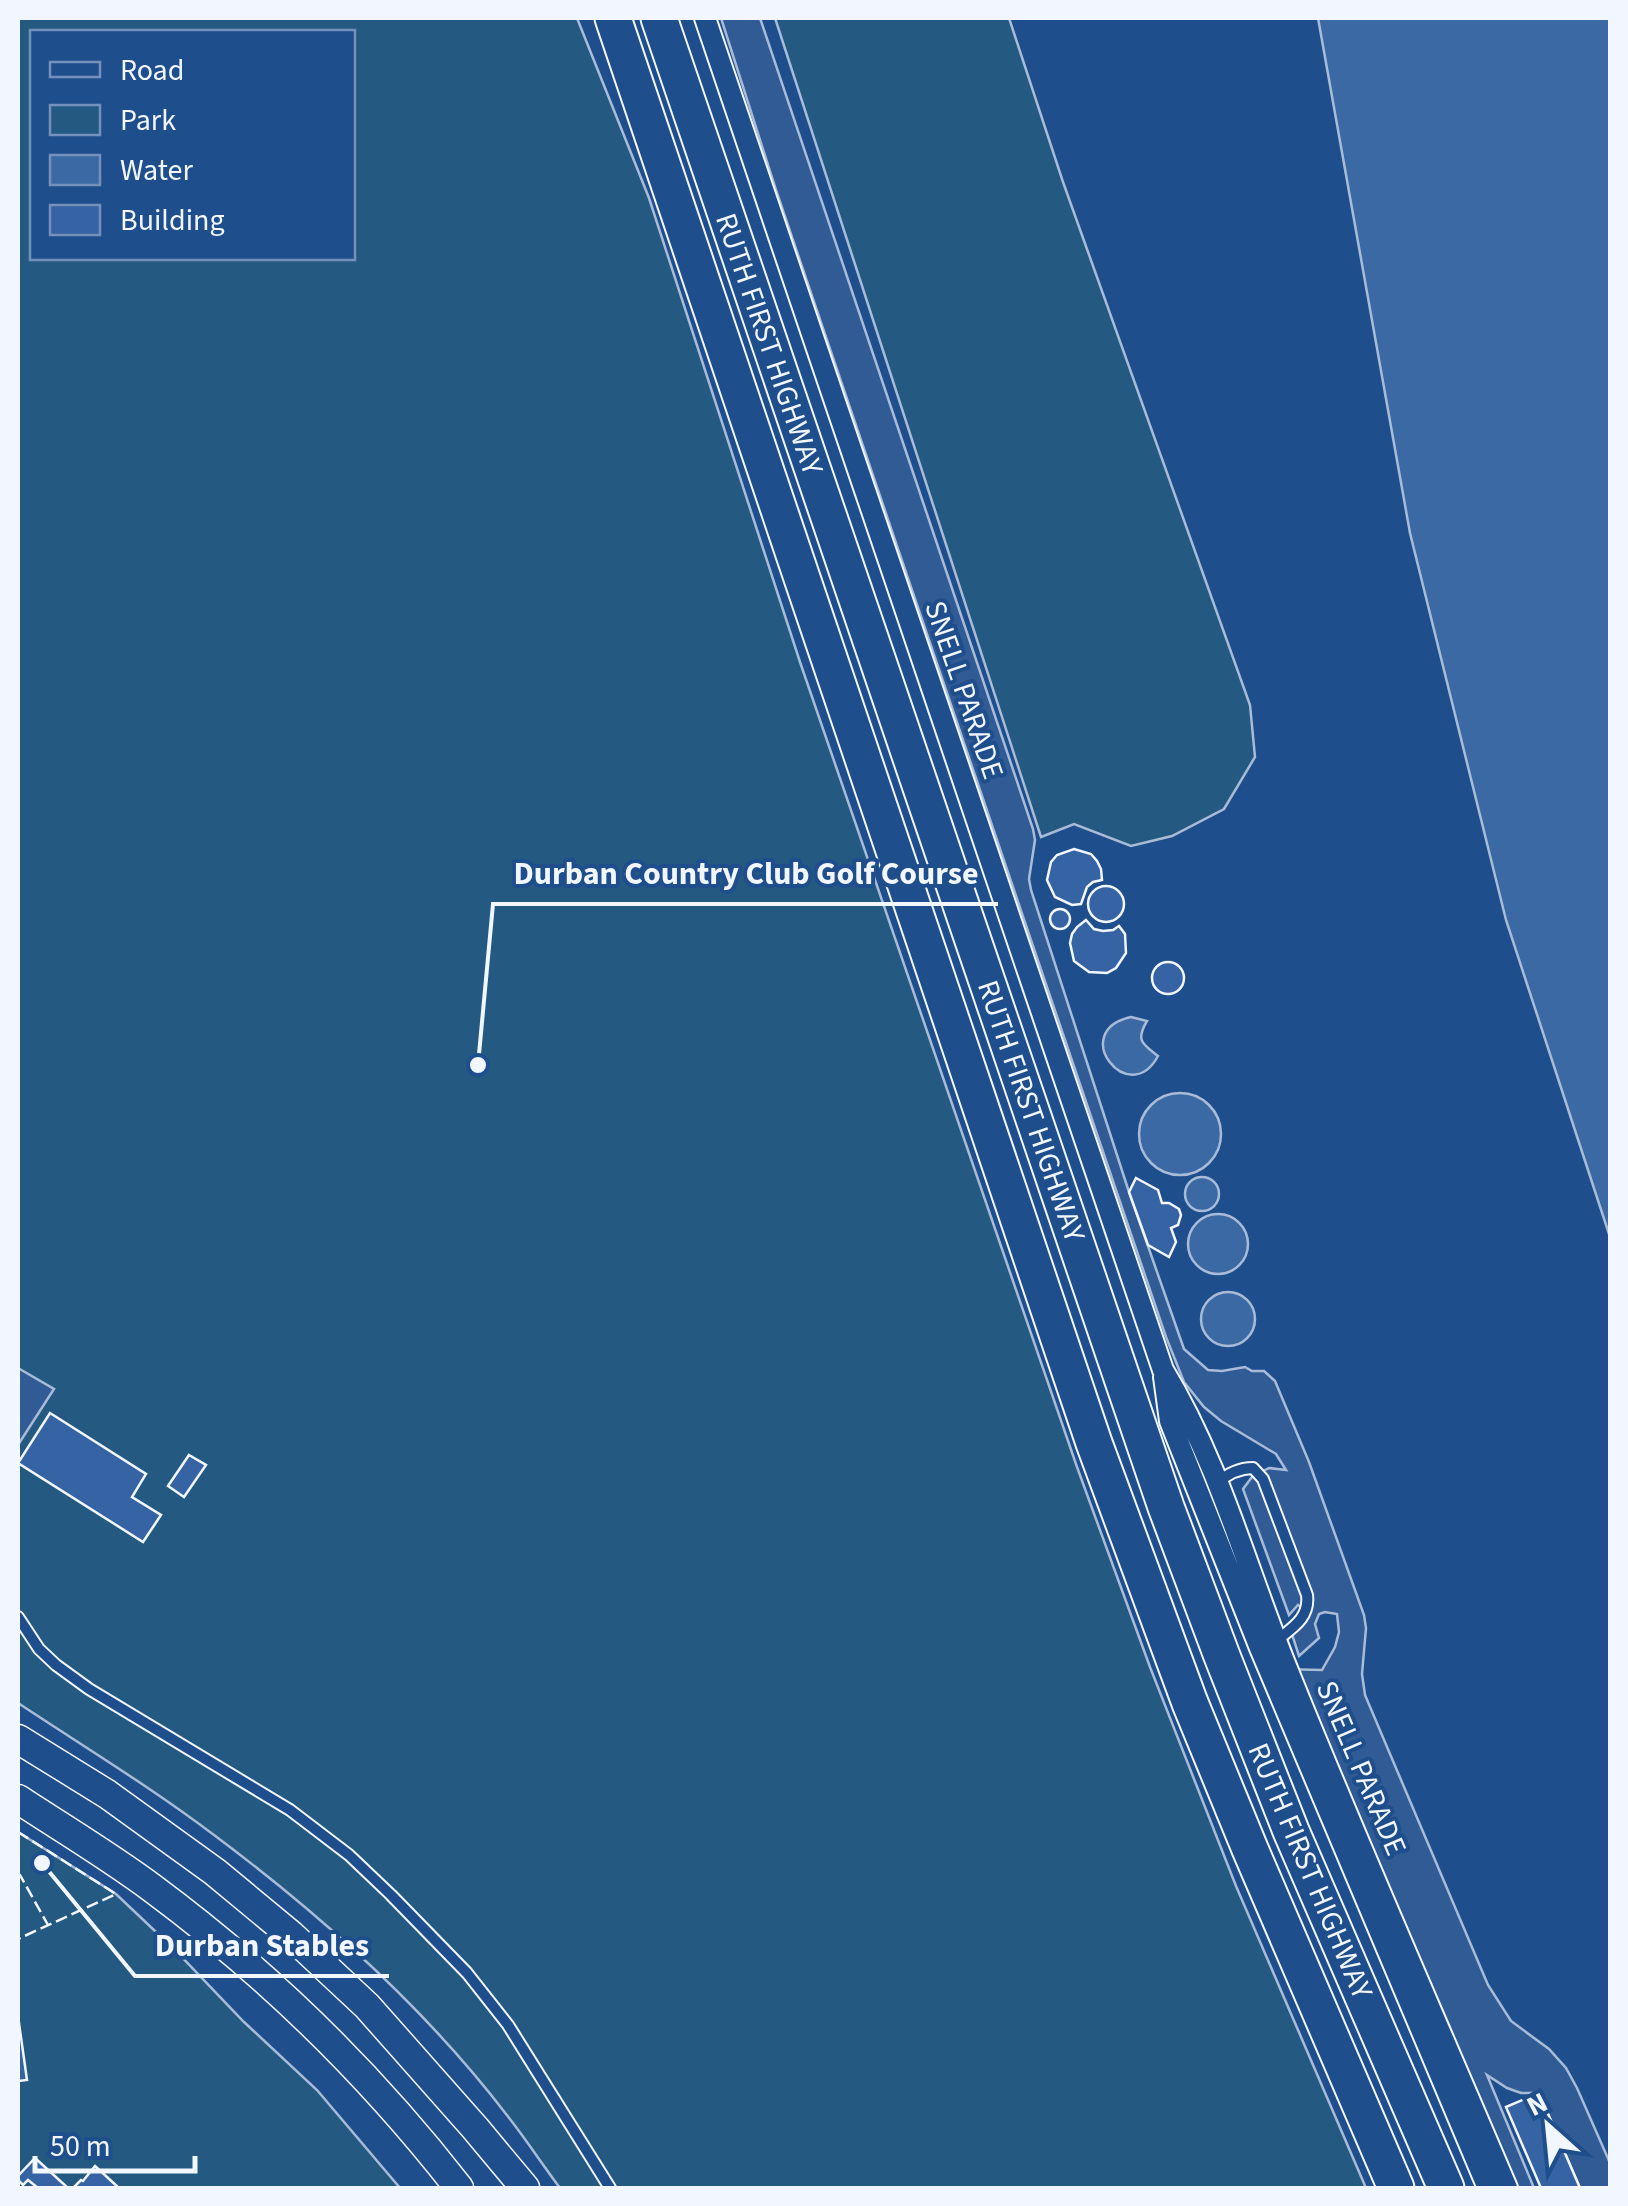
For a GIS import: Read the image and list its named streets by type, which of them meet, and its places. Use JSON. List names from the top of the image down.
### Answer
{
  "streets": {
    "highway": ["RUTH FIRST HIGHWAY"],
    "street": ["SNELL PARADE"]
  },
  "places": ["Durban Country Club Golf Course", "Durban Stables"],
  "legend": [
    "Road",
    "Park",
    "Water",
    "Building"
  ],
  "scale_bar": "50 m",
  "north": "top left"
}
